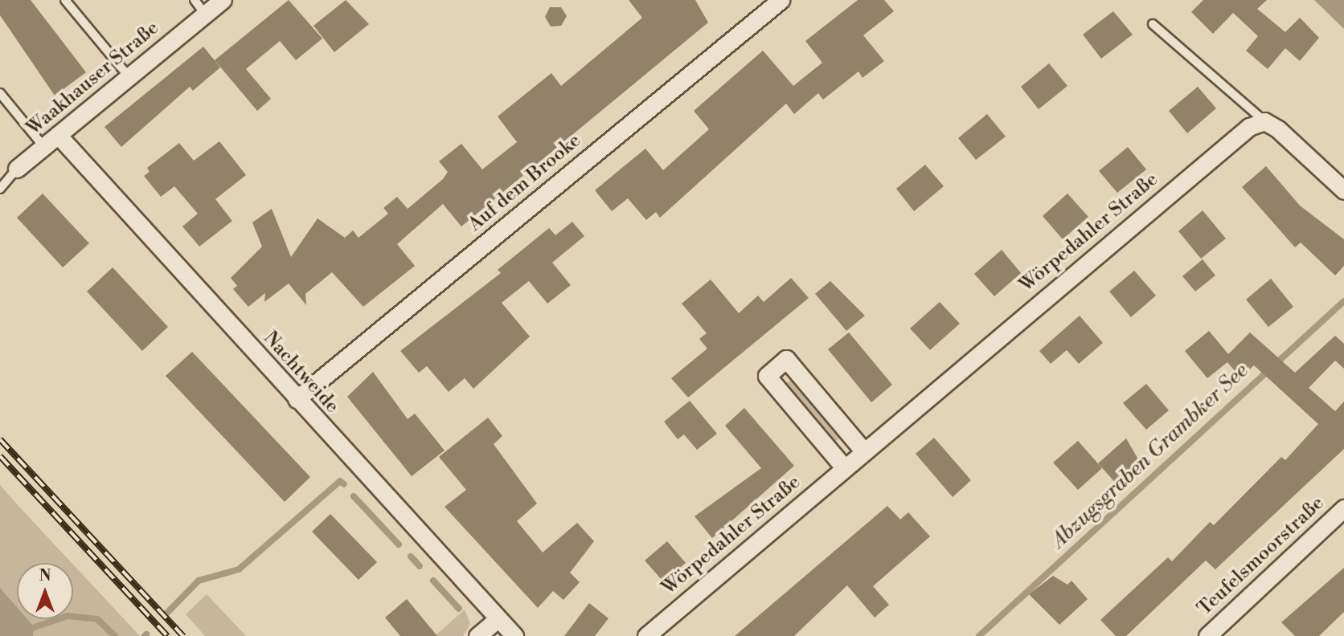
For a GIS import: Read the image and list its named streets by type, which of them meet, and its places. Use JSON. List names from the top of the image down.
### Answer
{
  "streets": {
    "street": [
      "Waakhauser Straße",
      "Auf dem Brooke",
      "Wörpedahler Straße",
      "Nachtweide",
      "Teufelsmoorstraße"
    ]
  },
  "crossings": [
    ["Waakhauser Straße", "Nachtweide"],
    ["Auf dem Brooke", "Nachtweide"]
  ],
  "water": ["Abzugsgraben Grambker See"],
  "north": "top"
}
